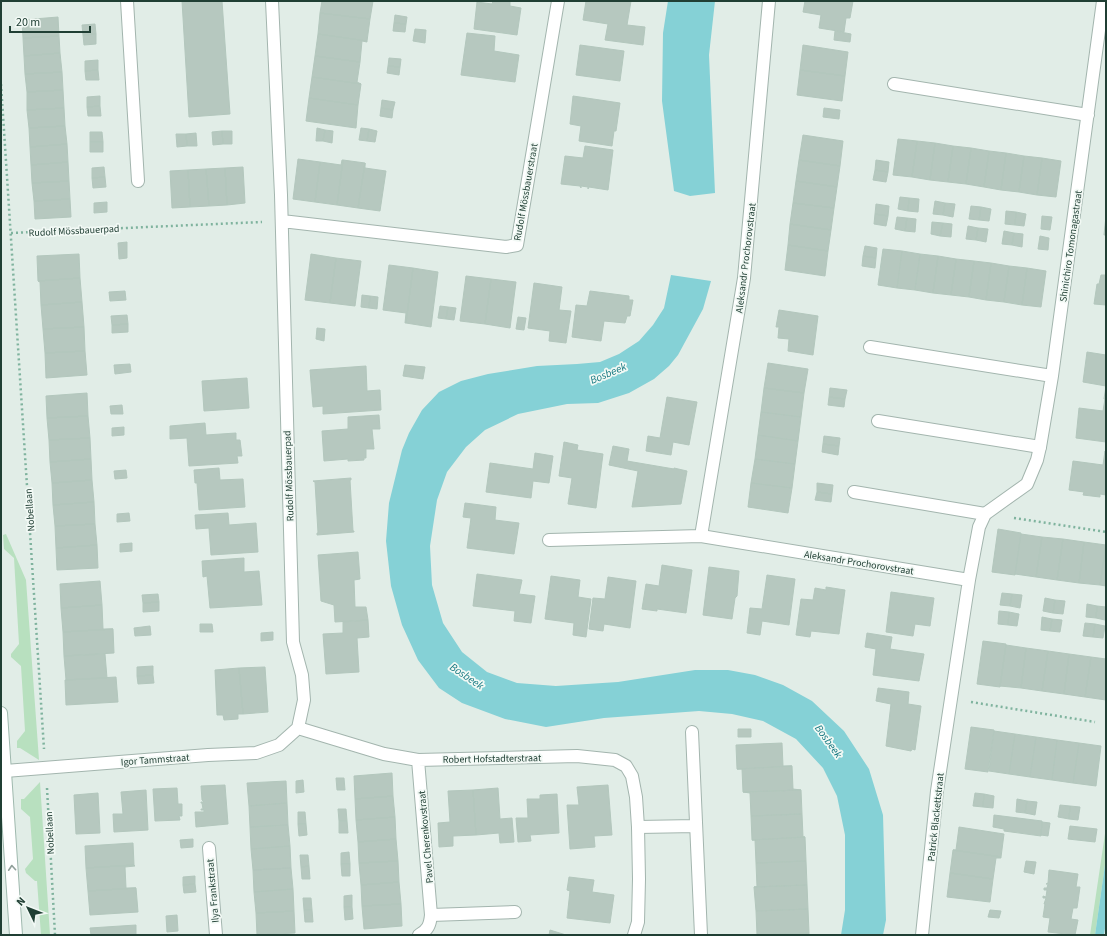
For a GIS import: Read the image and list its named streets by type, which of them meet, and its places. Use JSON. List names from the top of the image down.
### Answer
{
  "streets": {
    "street": [
      "Rudolf Mössbauerstraat",
      "Rudolf Mössbauerpad",
      "Shinichiro Tomonagastraat",
      "Aleksandr Prochorovstraat",
      "Robert Hofstadterstraat",
      "Igor Tammstraat",
      "Patrick Blackettstraat",
      "Pavel Cherenkovstraat",
      "Ilya Frankstraat"
    ],
    "path": ["Nobellaan"]
  },
  "crossings": [
    ["Rudolf Mössbauerstraat", "Rudolf Mössbauerpad"],
    ["Rudolf Mössbauerpad", "Nobellaan"],
    ["Rudolf Mössbauerpad", "Robert Hofstadterstraat"],
    ["Rudolf Mössbauerpad", "Igor Tammstraat"],
    ["Aleksandr Prochorovstraat", "Patrick Blackettstraat"],
    ["Nobellaan", "Igor Tammstraat"],
    ["Robert Hofstadterstraat", "Igor Tammstraat"],
    ["Robert Hofstadterstraat", "Pavel Cherenkovstraat"]
  ],
  "water": ["Bosbeek"],
  "scale_bar": "20 m",
  "north": "top left"
}
